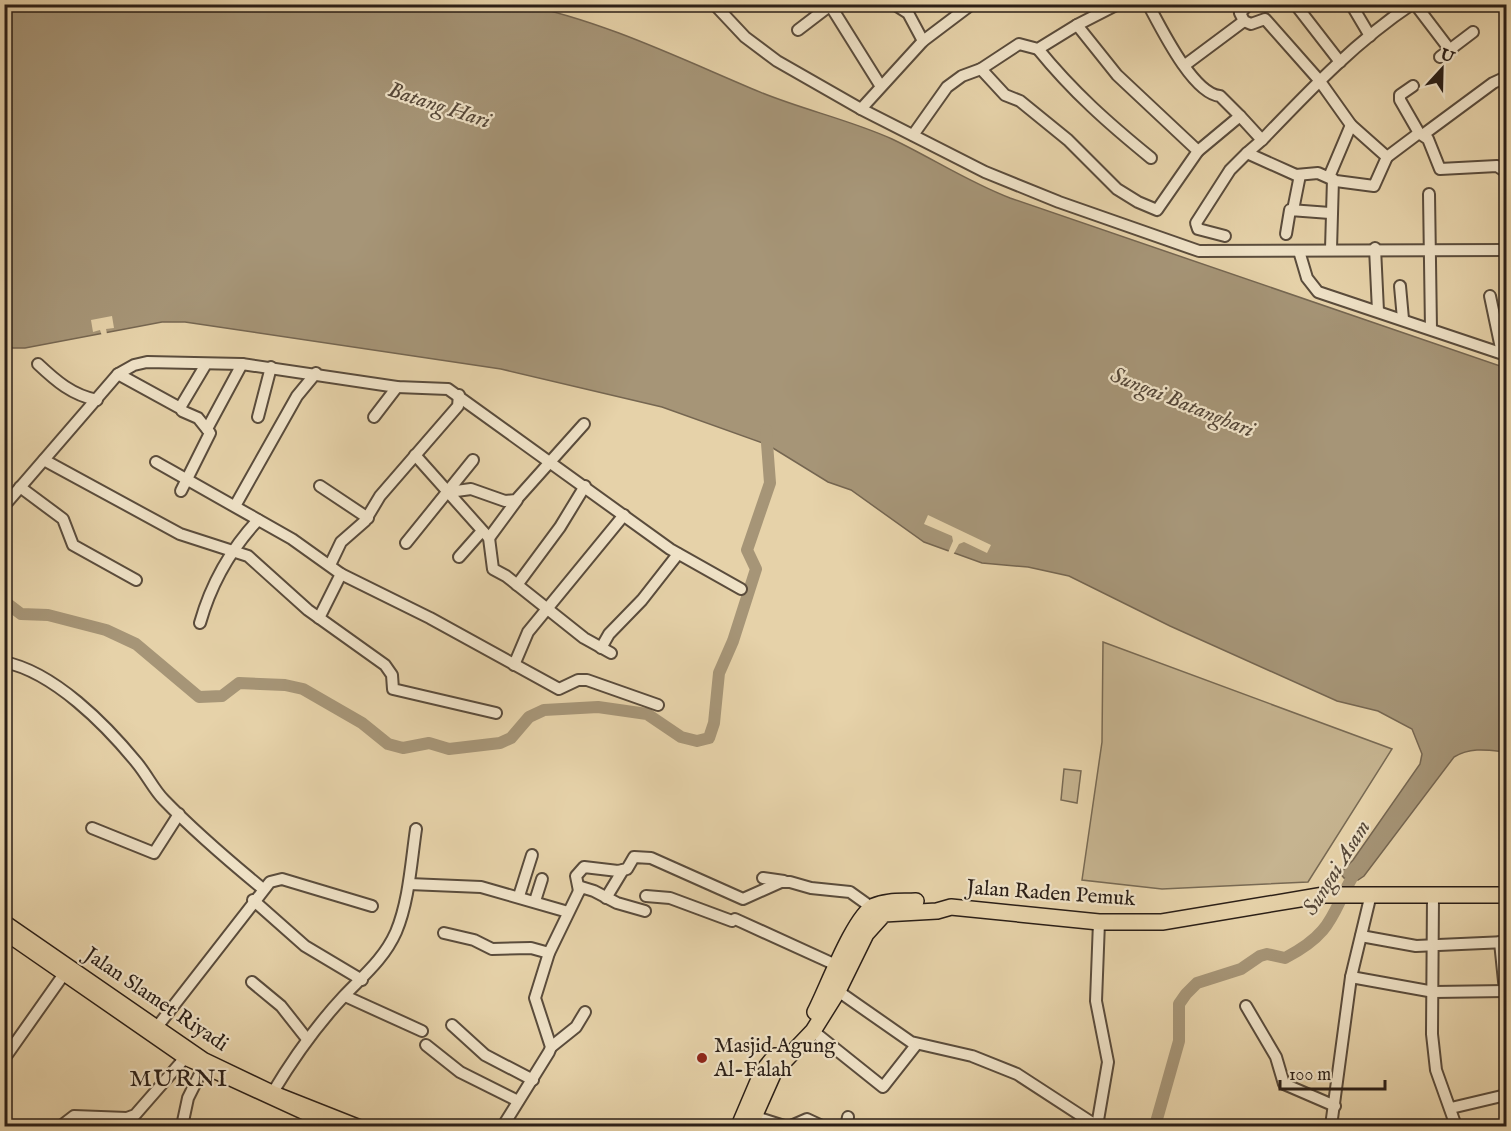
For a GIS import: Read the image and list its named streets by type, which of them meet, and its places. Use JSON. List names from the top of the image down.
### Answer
{
  "streets": {
    "highway": ["Jalan Raden Pemuk"],
    "main road": ["Jalan Slamet Riyadi"]
  },
  "districts": ["MURNI"],
  "water": ["Batang Hari", "Sungai Batanghari", "Sungai Asam"],
  "places": ["Masjid Agung Al-Falah"],
  "scale_bar": "100 m",
  "north": "top"
}
